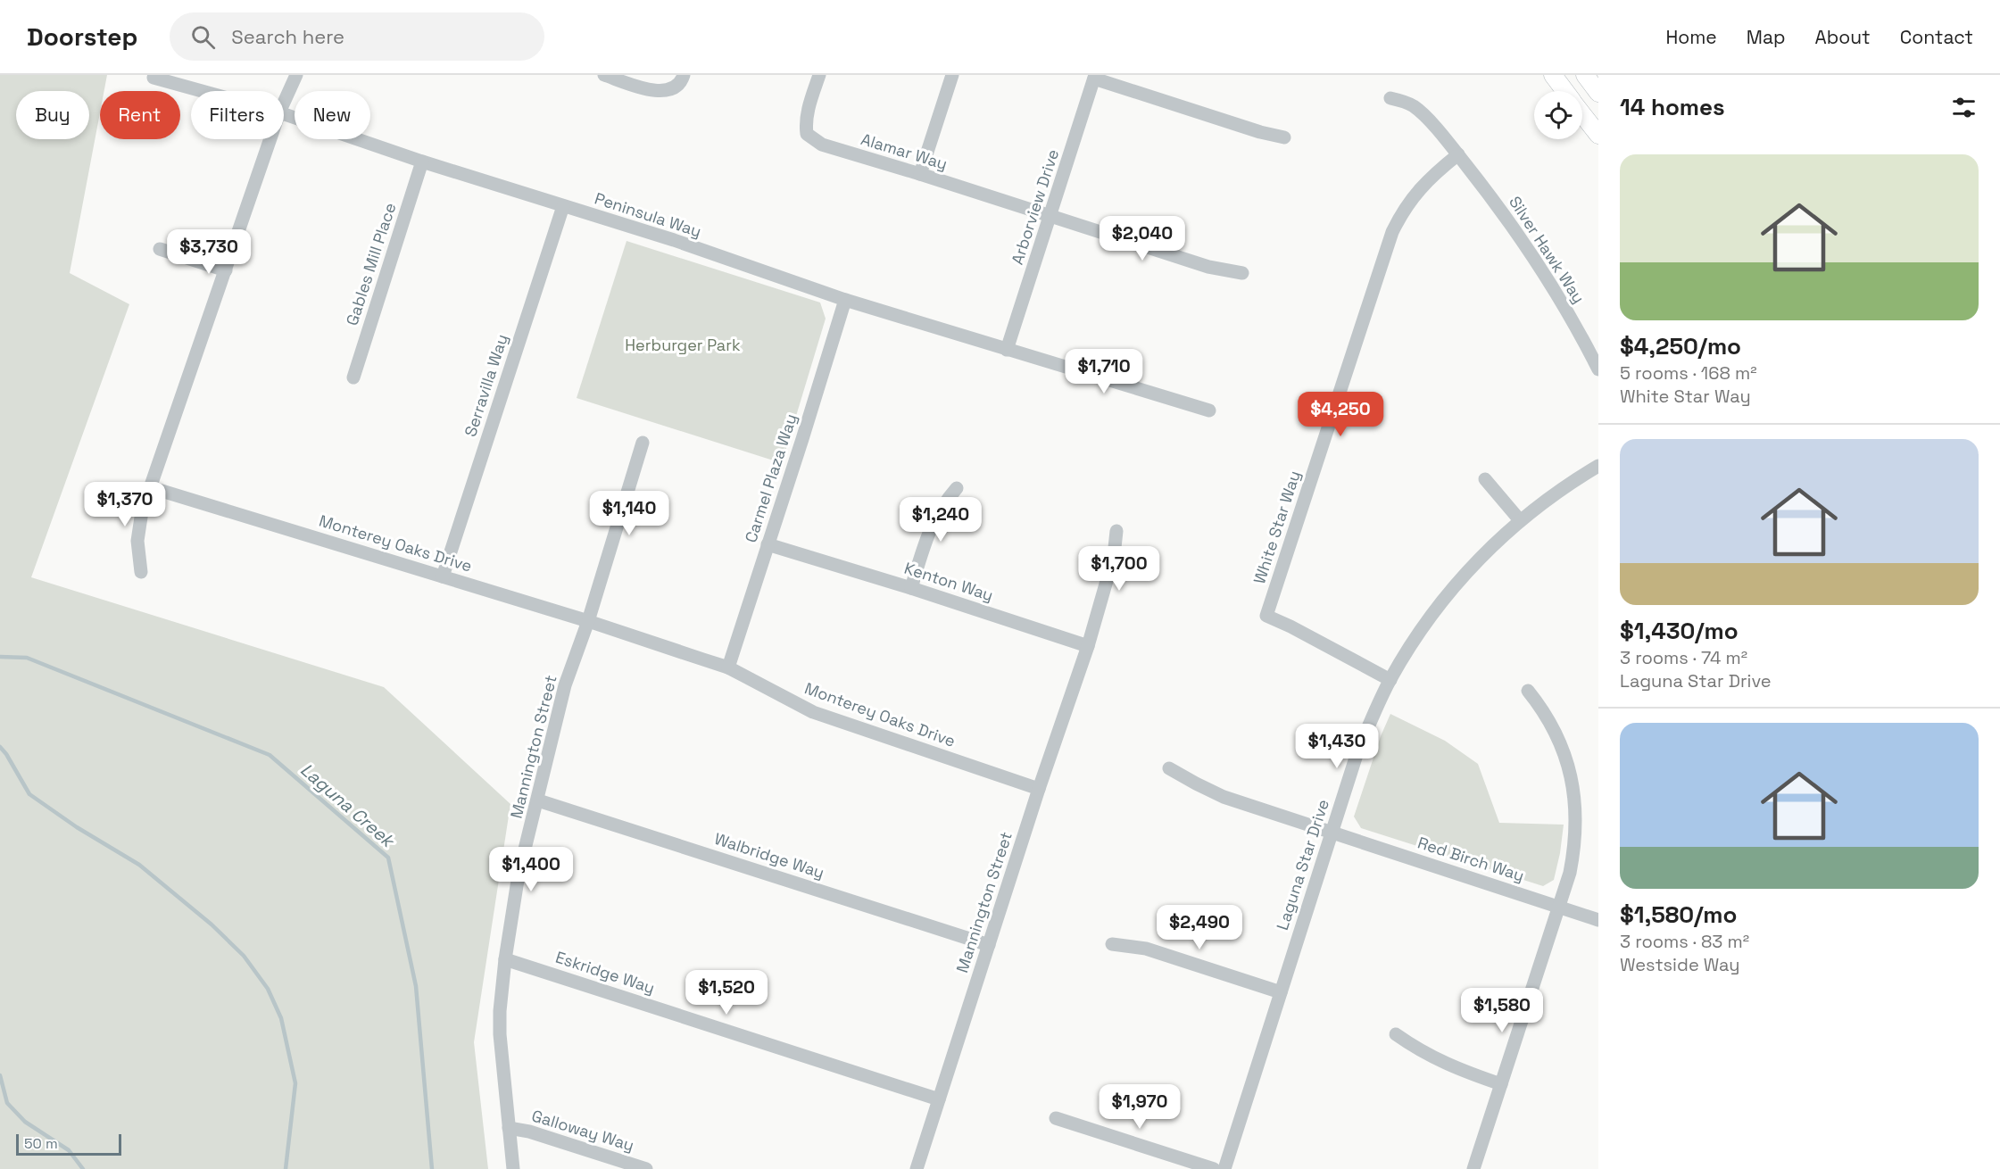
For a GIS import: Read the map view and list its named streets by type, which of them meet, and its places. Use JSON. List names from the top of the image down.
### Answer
{
  "streets": {
    "street": [
      "Alamar Way",
      "Arborview Drive",
      "Peninsula Way",
      "Silver Hawk Way",
      "Gables Mill Place",
      "Serravilla Way",
      "Carmel Plaza Way",
      "White Star Way",
      "Monterey Oaks Drive",
      "Kenton Way",
      "Mannington Street",
      "Walbridge Way",
      "Red Birch Way",
      "Laguna Star Drive",
      "Eskridge Way",
      "Galloway Way"
    ]
  },
  "crossings": [
    ["Alamar Way", "Arborview Drive"],
    ["Arborview Drive", "Peninsula Way"],
    ["Peninsula Way", "Gables Mill Place"],
    ["Peninsula Way", "Serravilla Way"],
    ["Peninsula Way", "Carmel Plaza Way"],
    ["Silver Hawk Way", "White Star Way"],
    ["Serravilla Way", "Monterey Oaks Drive"],
    ["Carmel Plaza Way", "Monterey Oaks Drive"],
    ["Carmel Plaza Way", "Kenton Way"],
    ["White Star Way", "Laguna Star Drive"],
    ["Monterey Oaks Drive", "Mannington Street"],
    ["Kenton Way", "Mannington Street"],
    ["Mannington Street", "Walbridge Way"],
    ["Mannington Street", "Eskridge Way"],
    ["Mannington Street", "Galloway Way"],
    ["Red Birch Way", "Laguna Star Drive"]
  ],
  "water": ["Laguna Creek"],
  "parks": ["Herburger Park"],
  "scale_bar": "50 m",
  "page": {
    "header": "Doorstep",
    "search": "Search here",
    "nav": [
      "Home",
      "Map",
      "About",
      "Contact"
    ],
    "heading": "14 homes",
    "chip": [
      "Buy",
      "Rent",
      "Filters",
      "New"
    ],
    "list": [
      {
        "name": "$4,250/mo",
        "note": "5 rooms · 168 m² · White Star Way"
      },
      {
        "name": "$1,430/mo",
        "note": "3 rooms · 74 m² · Laguna Star Drive"
      },
      {
        "name": "$1,580/mo",
        "note": "3 rooms · 83 m² · Westside Way"
      }
    ],
    "price": [
      "$2,040",
      "$3,730",
      "$1,710",
      "$4,250",
      "$1,370",
      "$1,140",
      "$1,240",
      "$1,700",
      "$1,430",
      "$1,400",
      "$2,490",
      "$1,520",
      "$1,580",
      "$1,970"
    ],
    "scale": "50 m"
  }
}
